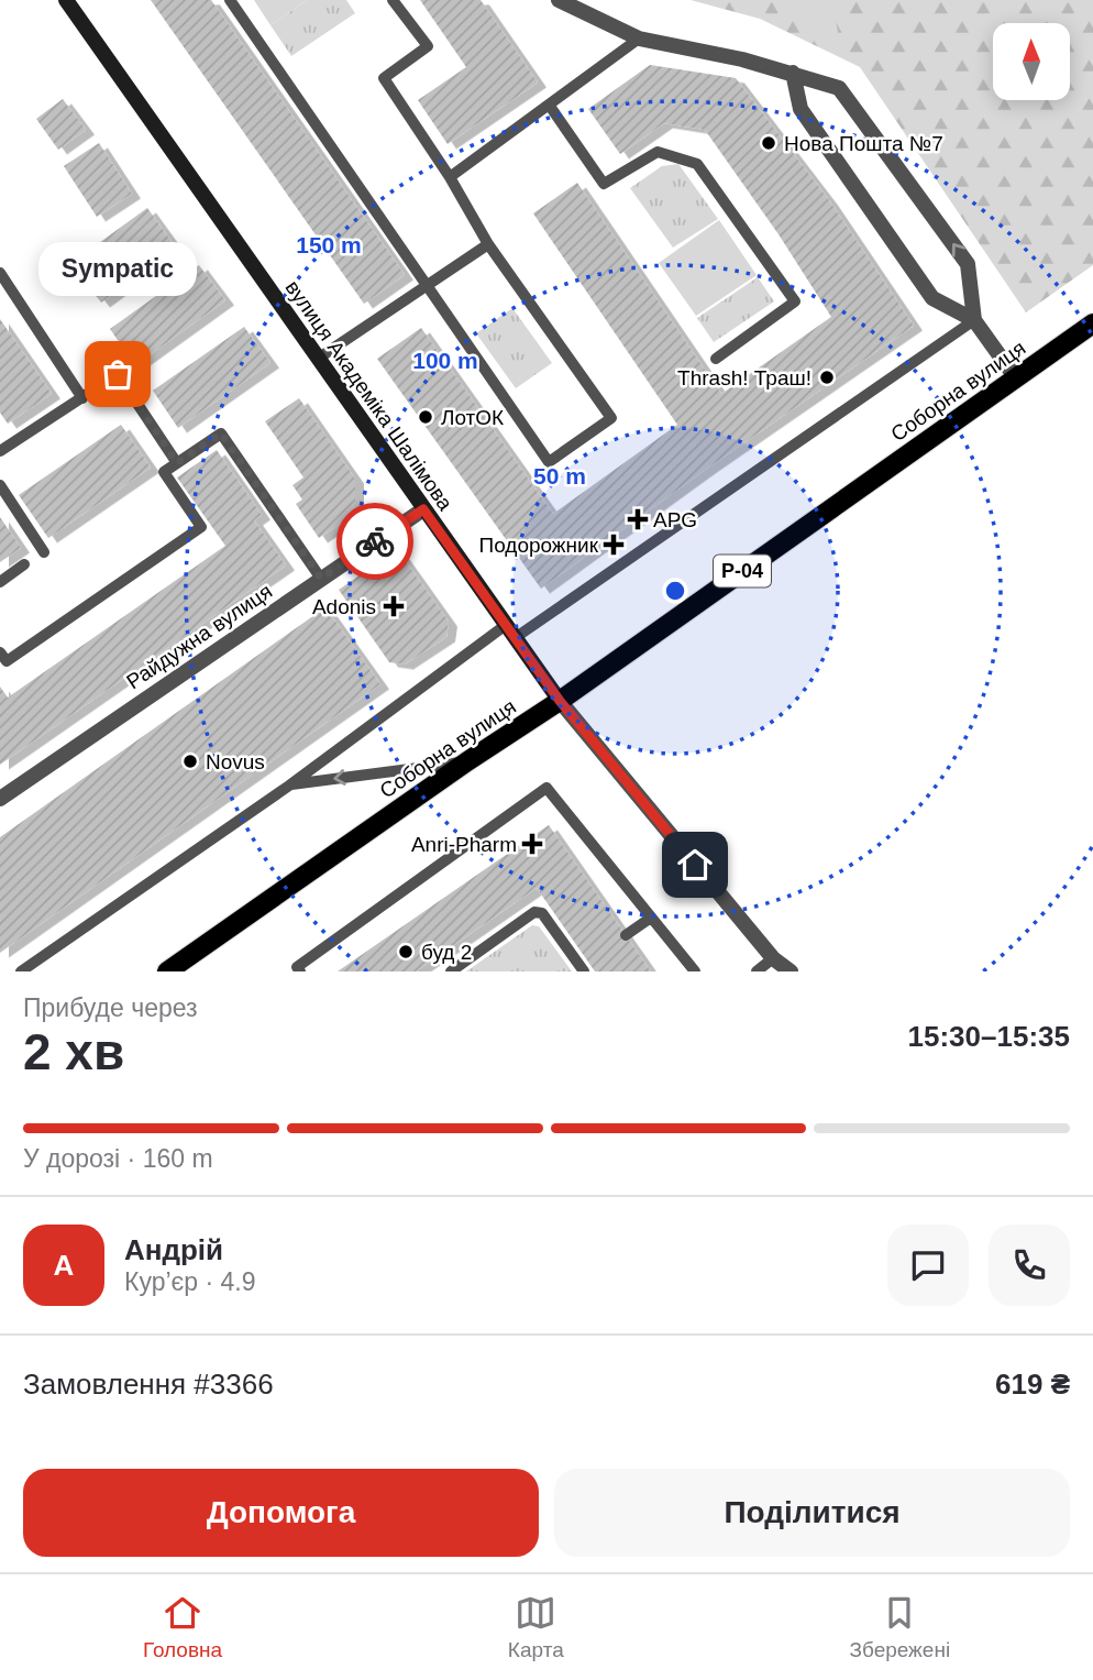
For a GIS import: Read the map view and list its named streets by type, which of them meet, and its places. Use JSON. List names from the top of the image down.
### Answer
{
  "streets": {
    "main road": ["Соборна вулиця", "вулиця Академіка Шалімова", "Р-04"],
    "street": ["Райдужна вулиця"]
  },
  "crossings": [
    ["Соборна вулиця", "вулиця Академіка Шалімова"],
    ["вулиця Академіка Шалімова", "Райдужна вулиця"]
  ],
  "places": {
    "other": [
      "Нова Пошта №7",
      "Sympatic",
      "Thrash! Траш!",
      "ЛотОК",
      "Novus",
      "буд 2"
    ],
    "health": [
      "APG",
      "Подорожник",
      "Adonis",
      "Anri-Pharm"
    ]
  },
  "north": "top",
  "page": {
    "bubble": "Sympatic",
    "heading": ["2 хв", "Прибуде через", "15:30–15:35"],
    "panel": [
      "Андрій",
      "Кур’єр · 4.9",
      "Замовлення #3366",
      "619 ₴"
    ],
    "bar": "У дорозі · 160 m",
    "round": "А",
    "buttons": ["Допомога", "Поділитися"],
    "tabs": ["Головна", "Карта", "Збережені"]
  },
  "rings": ["150 m", "100 m", "50 m"]
}
